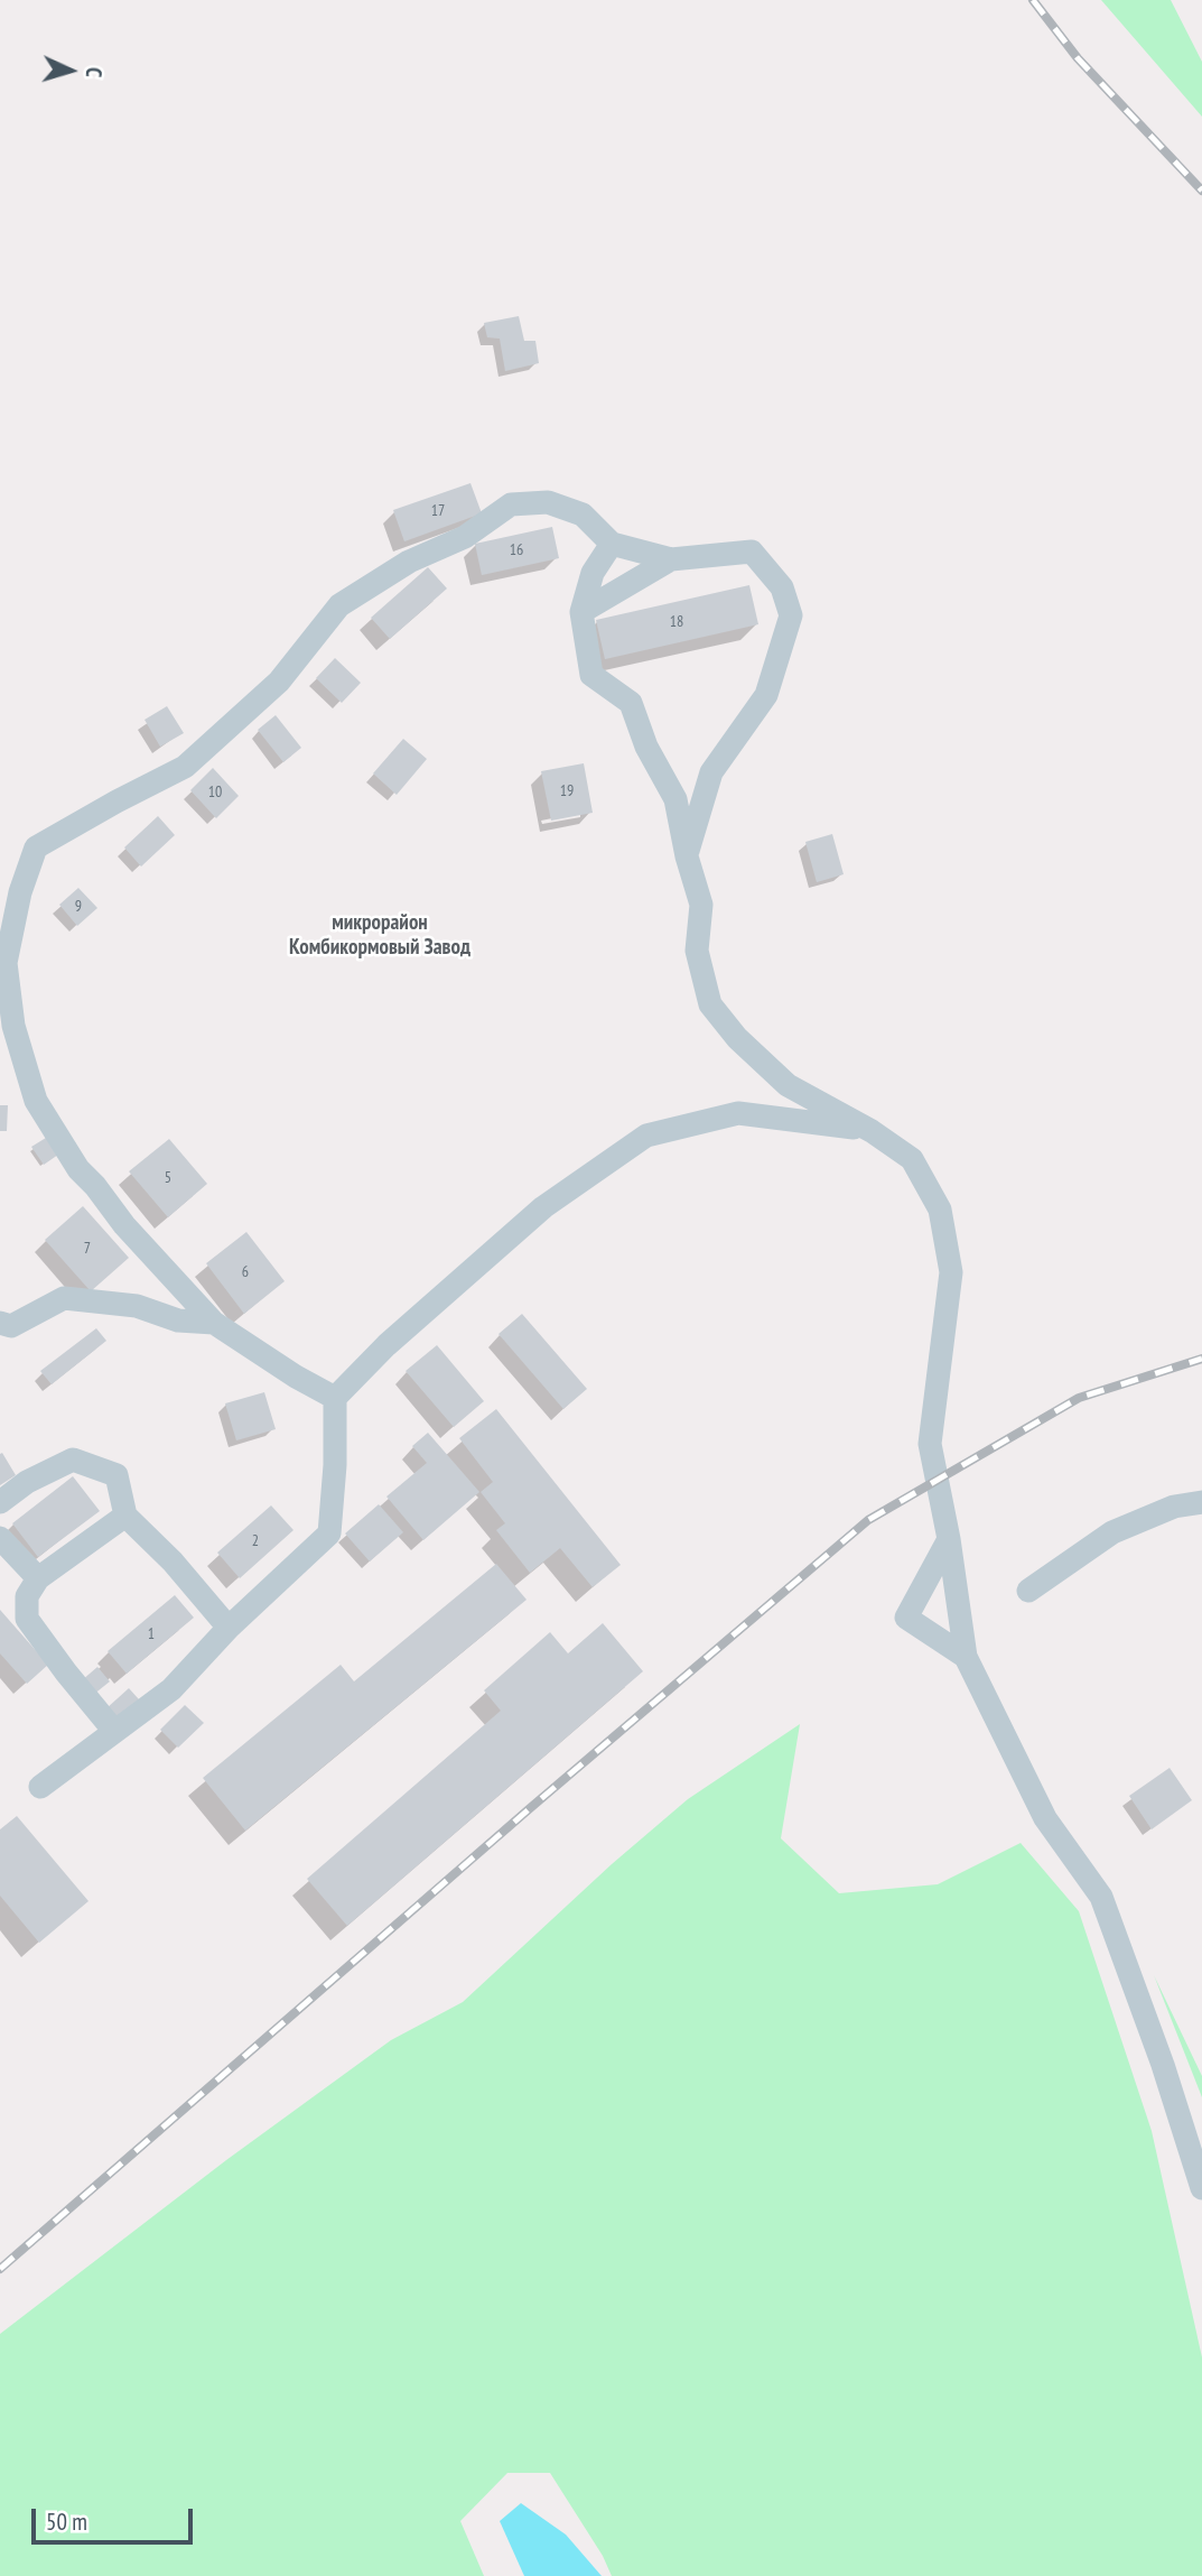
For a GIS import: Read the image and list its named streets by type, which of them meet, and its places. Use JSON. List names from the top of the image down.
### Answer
{
  "districts": ["микрорайон Комбикормовый Завод"],
  "house_numbers": [
    "17",
    "16",
    "18",
    "19",
    "10",
    "9",
    "5",
    "7",
    "6",
    "2",
    "1"
  ],
  "scale_bar": "50 m",
  "north": "right"
}
